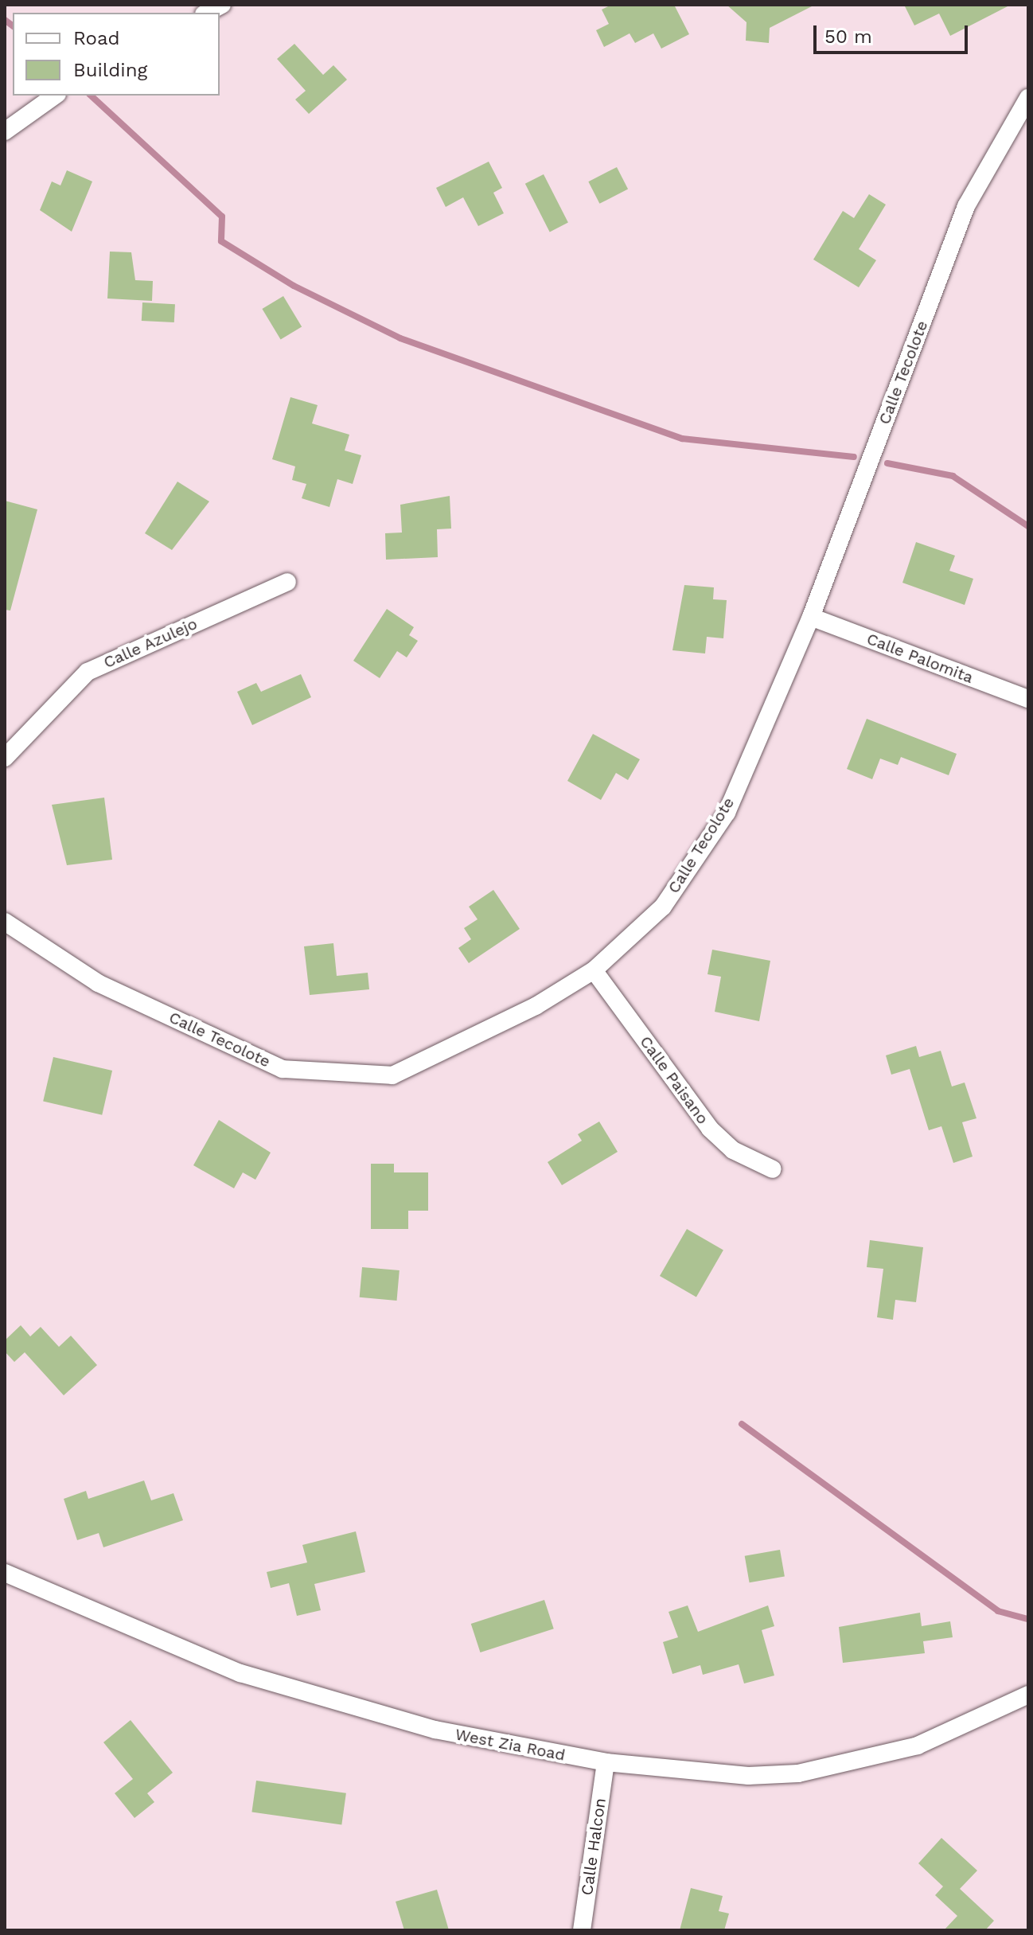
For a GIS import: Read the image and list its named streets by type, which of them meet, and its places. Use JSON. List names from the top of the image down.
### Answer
{
  "streets": {
    "street": [
      "Calle Tecolote",
      "Calle Azulejo",
      "Calle Palomita",
      "Calle Paisano",
      "West Zia Road",
      "Calle Halcon"
    ]
  },
  "crossings": [
    ["Calle Tecolote", "Calle Palomita"],
    ["Calle Tecolote", "Calle Paisano"],
    ["West Zia Road", "Calle Halcon"]
  ],
  "legend": ["Road", "Building"],
  "scale_bar": "50 m"
}
